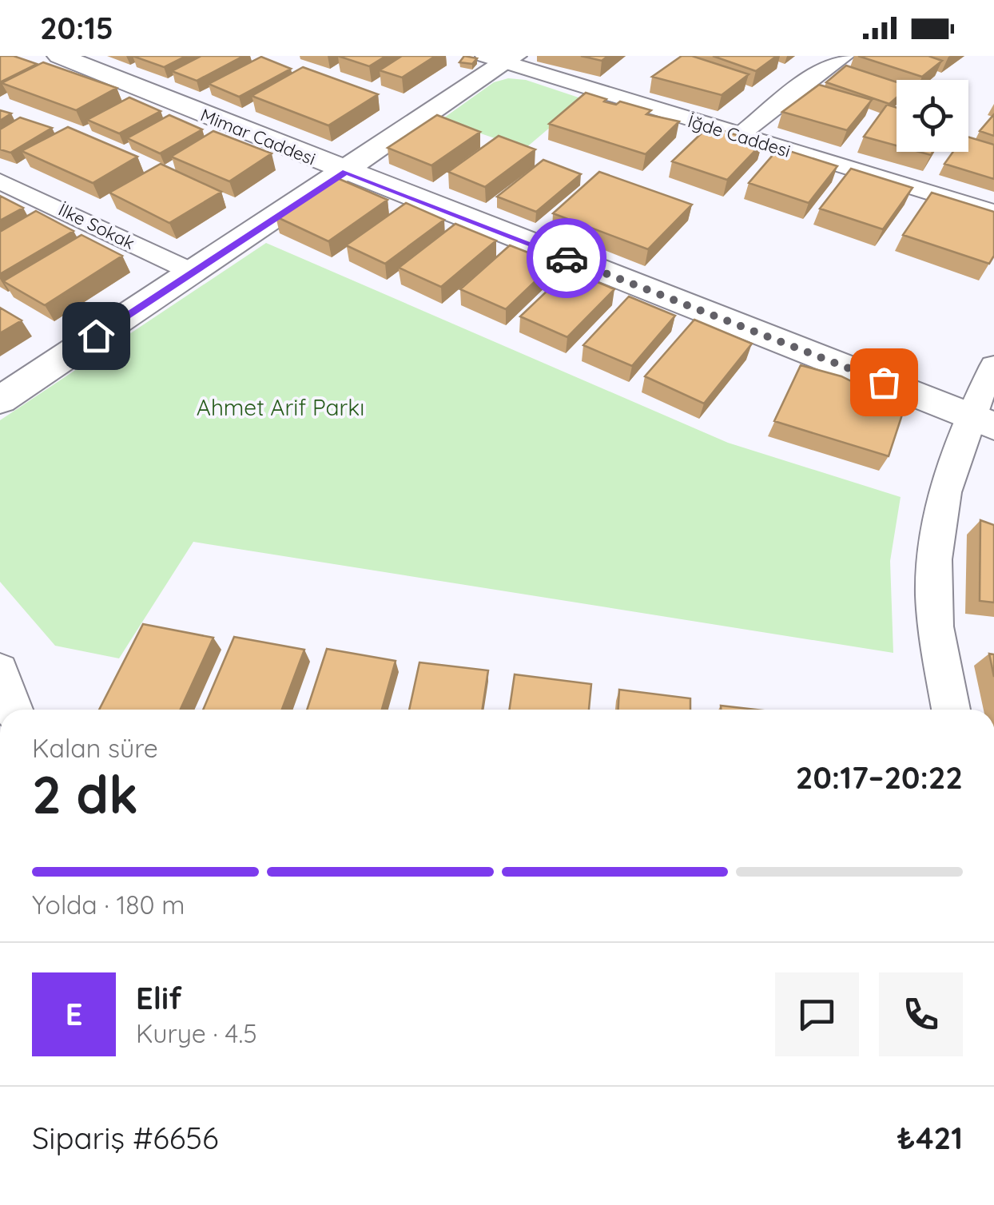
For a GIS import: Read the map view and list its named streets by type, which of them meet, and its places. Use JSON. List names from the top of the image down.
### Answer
{
  "streets": {
    "main road": ["Mimar Caddesi"],
    "street": ["İğde Caddesi", "İlke Sokak"]
  },
  "parks": ["Ahmet Arif Parkı"],
  "page": {
    "status": "20:15",
    "heading": ["2 dk", "Kalan süre", "20:17–20:22"],
    "panel": [
      "Elif",
      "Kurye · 4.5",
      "Sipariş #6656",
      "₺421"
    ],
    "bar": "Yolda · 180 m",
    "round": "E"
  }
}
